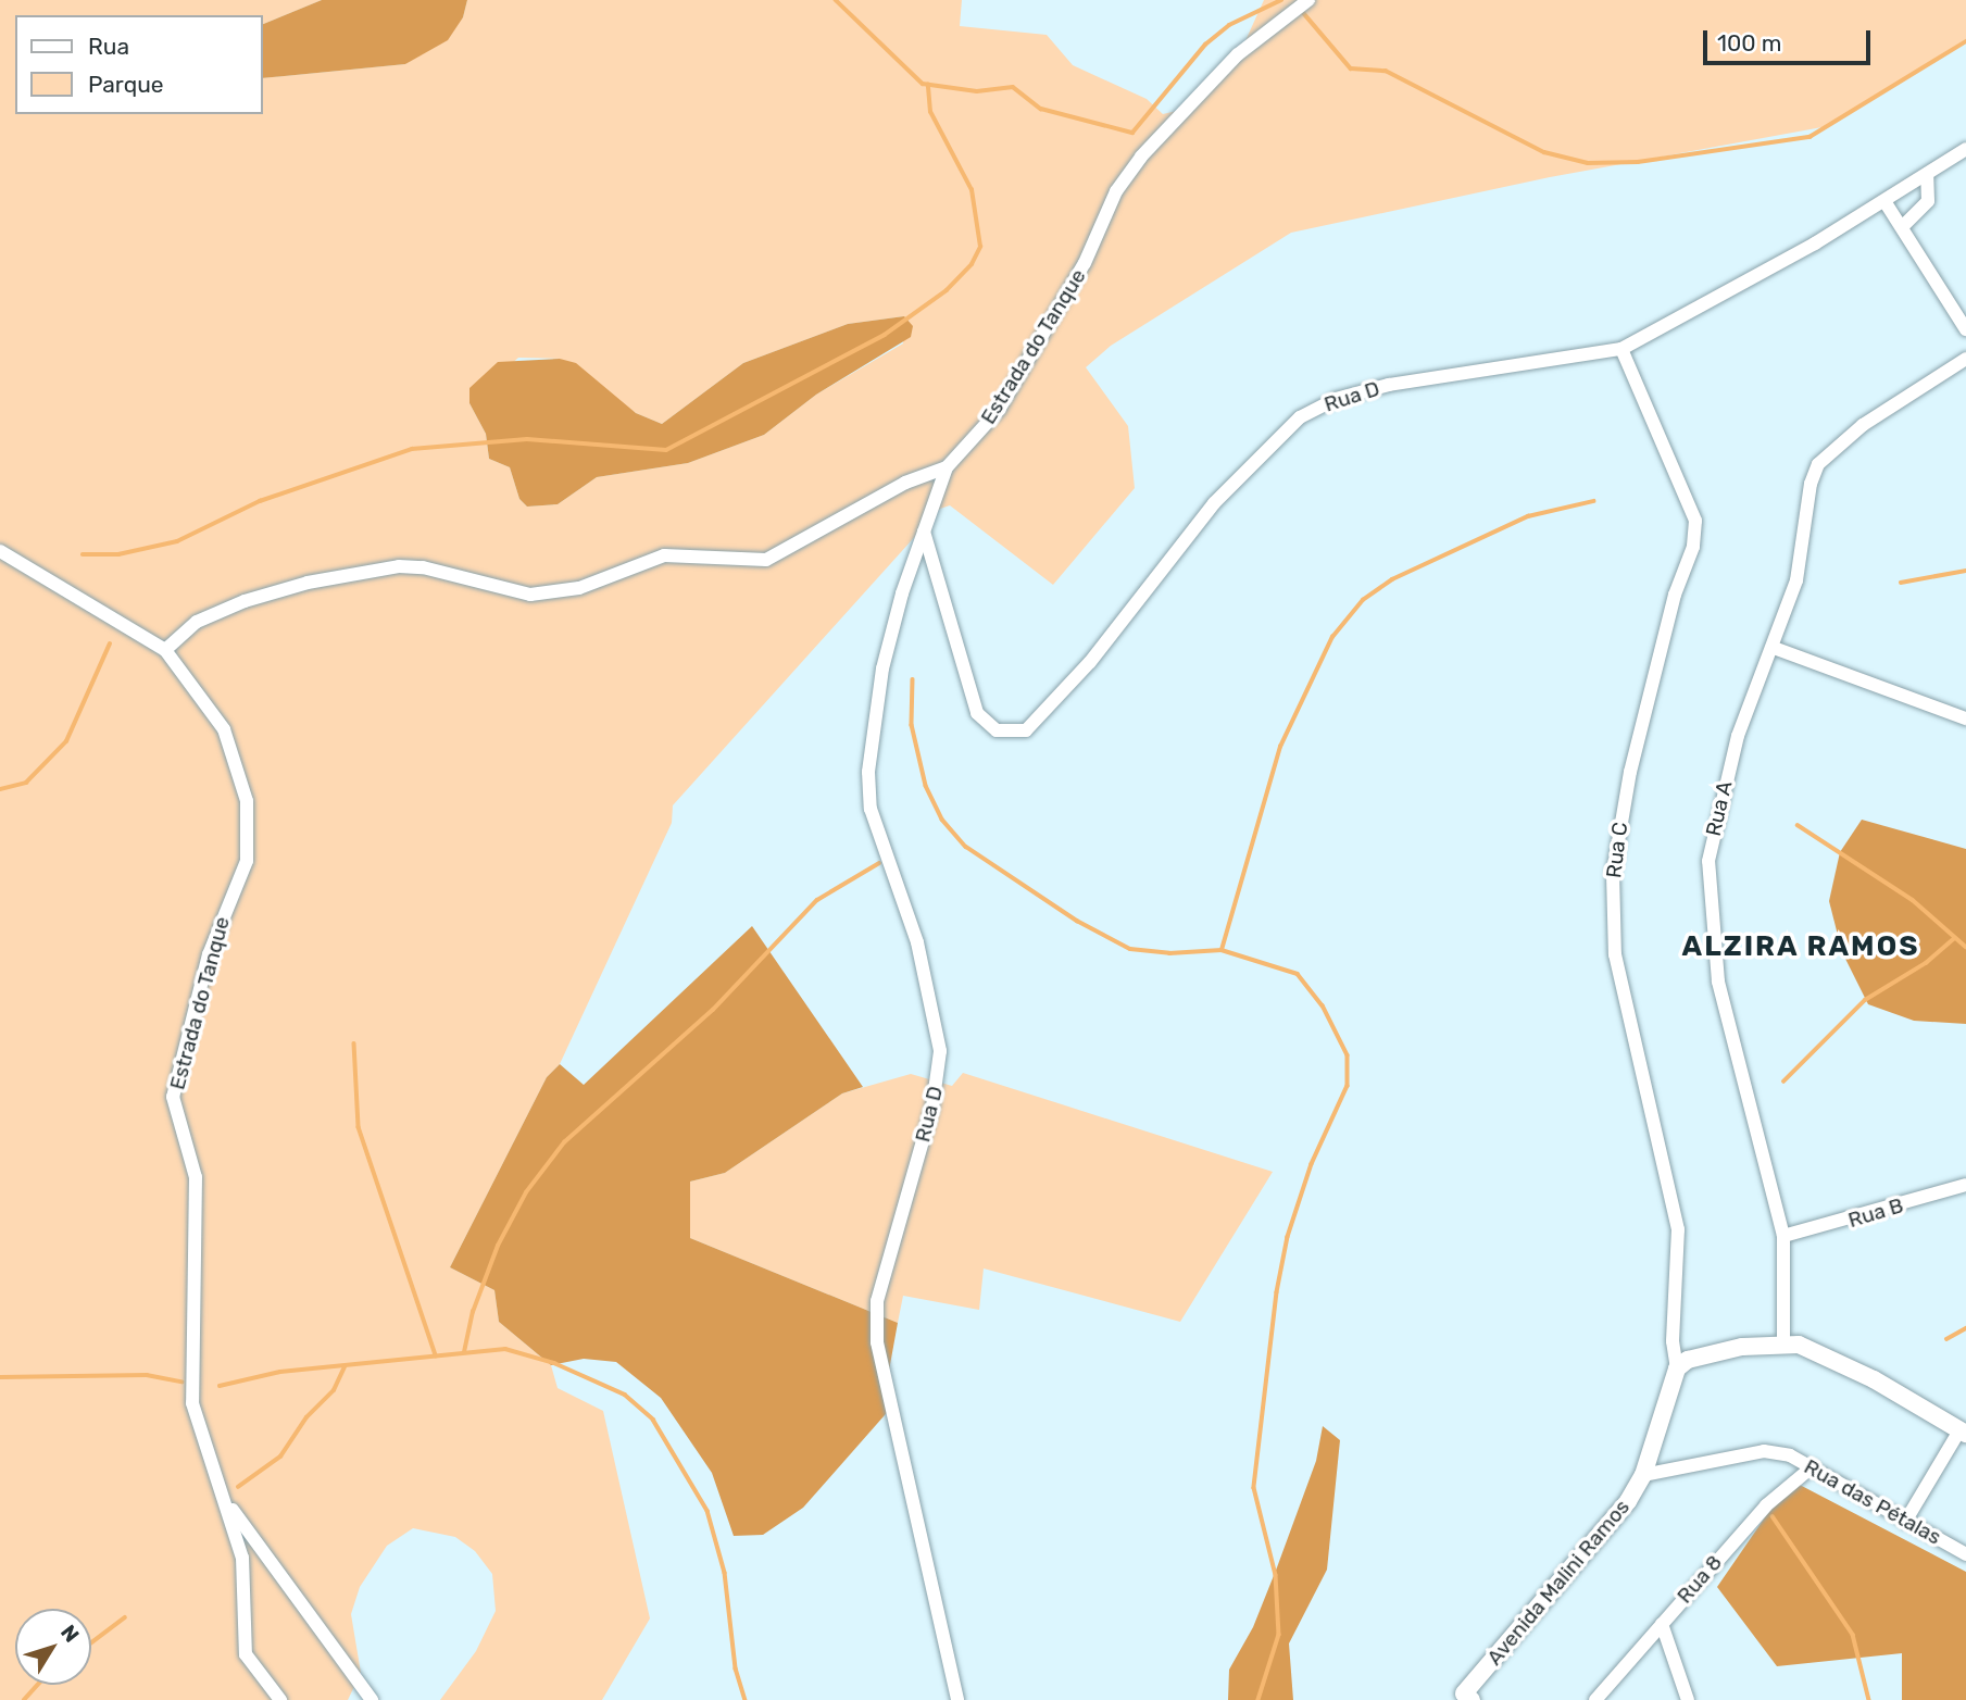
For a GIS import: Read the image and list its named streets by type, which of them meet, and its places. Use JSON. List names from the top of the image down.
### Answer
{
  "streets": {
    "street": [
      "Estrada do Tanque",
      "Rua D",
      "Rua A",
      "Rua C",
      "Rua B",
      "Rua das Pétalas",
      "Rua 8",
      "Avenida Malini Ramos"
    ]
  },
  "crossings": [
    ["Estrada do Tanque", "Rua D"],
    ["Rua D", "Rua C"],
    ["Rua A", "Rua B"],
    ["Rua C", "Avenida Malini Ramos"],
    ["Rua das Pétalas", "Rua 8"],
    ["Rua das Pétalas", "Avenida Malini Ramos"]
  ],
  "districts": ["ALZIRA RAMOS"],
  "legend": ["Rua", "Parque"],
  "scale_bar": "100 m",
  "north": "top right"
}
